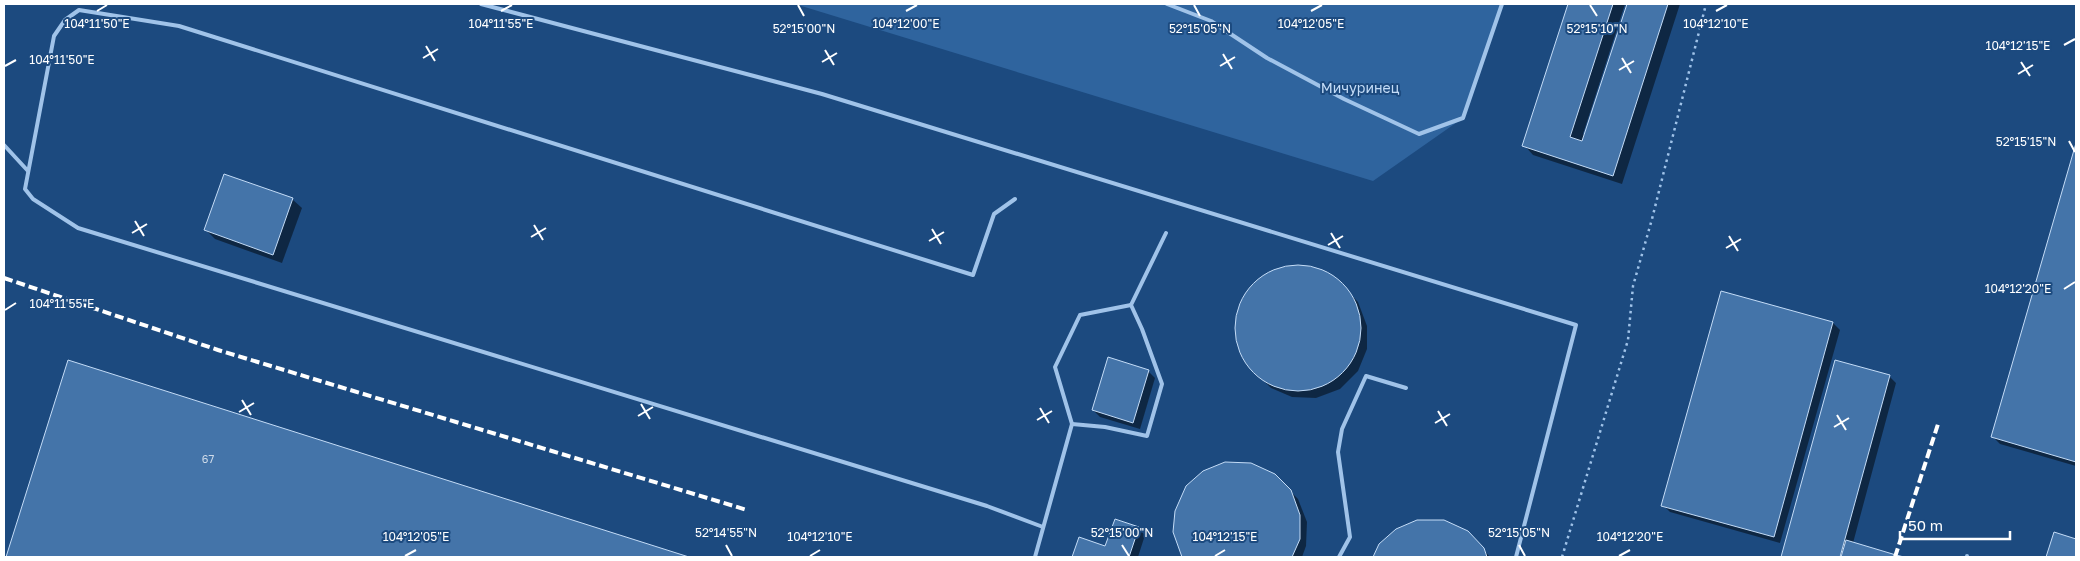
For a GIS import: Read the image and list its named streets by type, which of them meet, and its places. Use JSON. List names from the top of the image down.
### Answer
{
  "parks": ["Мичуринец"],
  "house_numbers": ["67"],
  "scale_bar": "50 m",
  "coordinates": [
    "104°11'50\"E",
    "104°11'55\"E",
    "104°12'00\"E",
    "104°12'05\"E",
    "104°12'10\"E",
    "52°15'00\"N",
    "52°15'05\"N",
    "52°15'10\"N",
    "104°12'15\"E",
    "52°15'15\"N",
    "104°12'20\"E",
    "52°14'55\"N"
  ]
}
